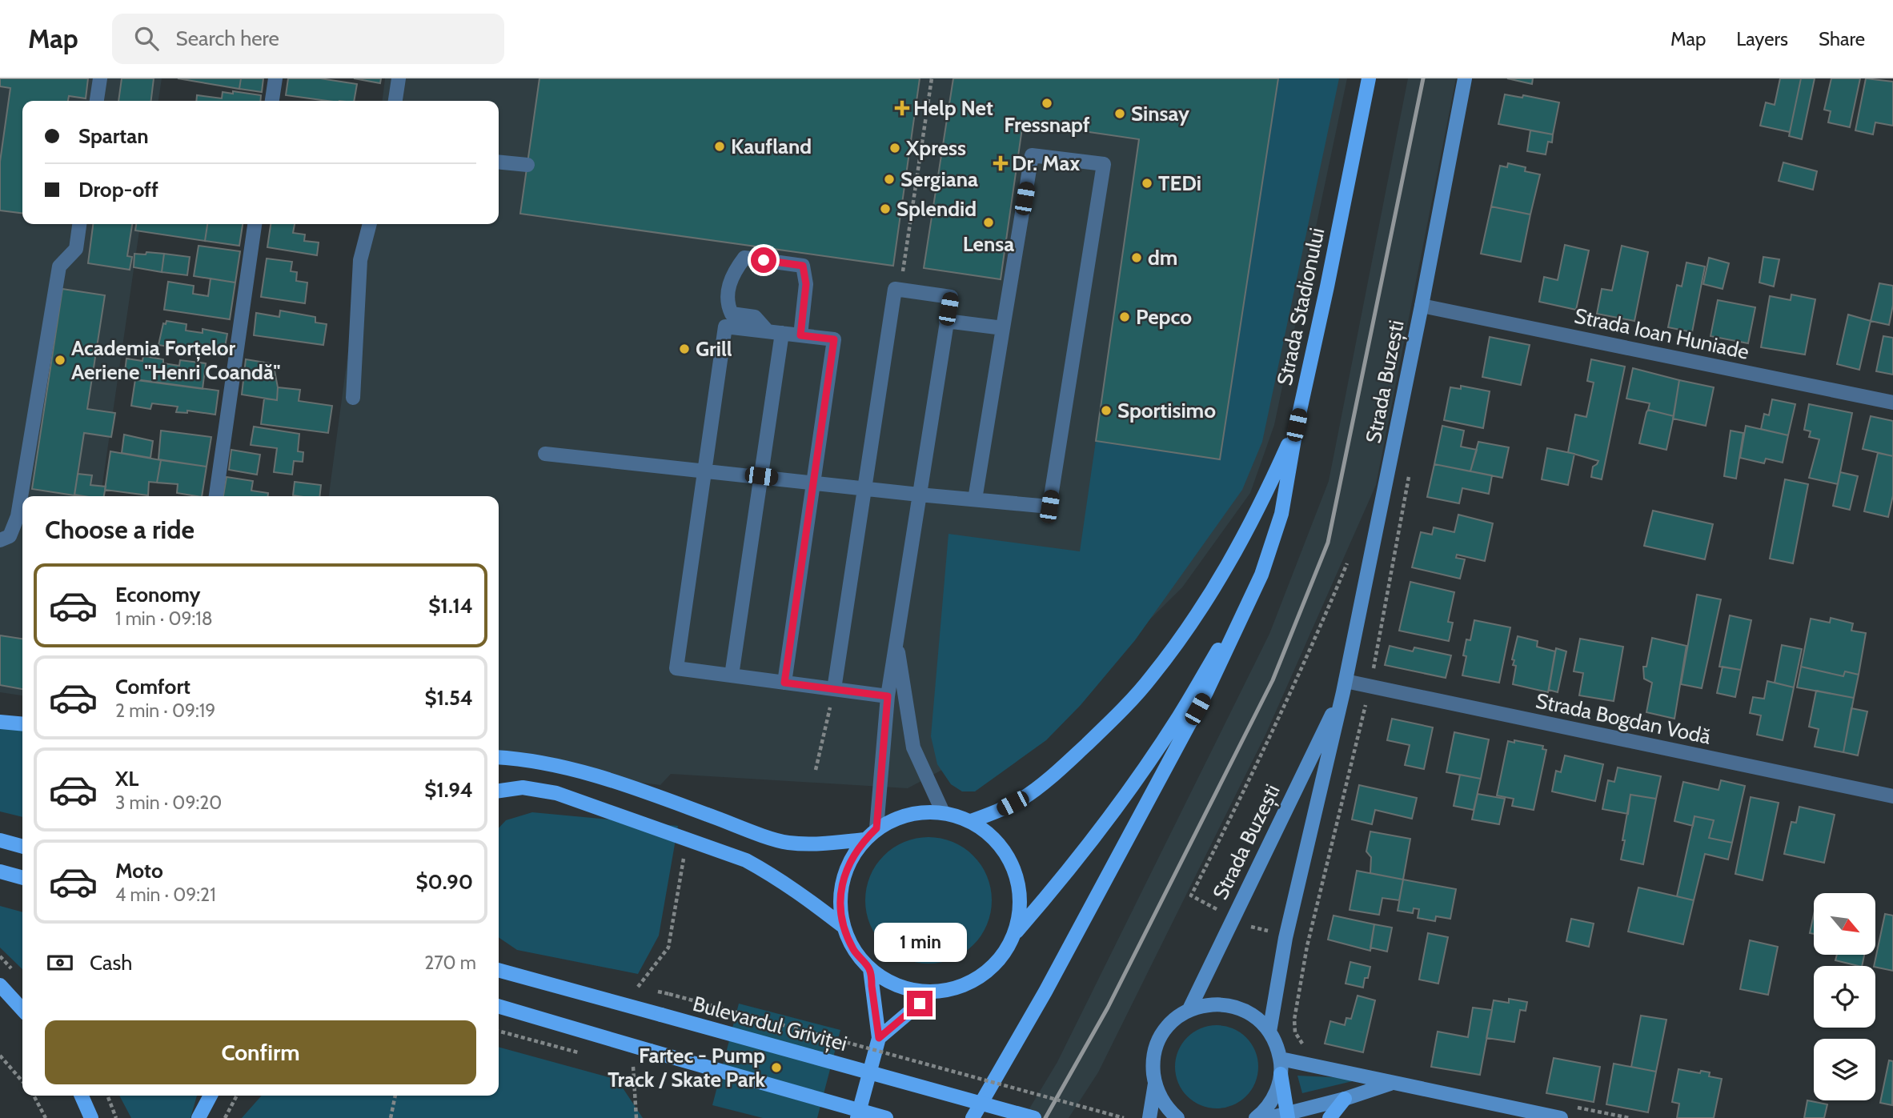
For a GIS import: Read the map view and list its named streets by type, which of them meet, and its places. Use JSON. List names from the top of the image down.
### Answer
{
  "streets": {
    "main road": ["Strada Stadionului", "Strada Buzești", "Bulevardul Griviței"],
    "street": ["Strada Ioan Huniade", "Strada Bogdan Vodă"]
  },
  "crossings": [
    ["Strada Ioan Huniade", "Strada Buzești"],
    ["Strada Buzești", "Strada Bogdan Vodă"]
  ],
  "places": {
    "other": [
      "Fressnapf",
      "Sinsay",
      "Kaufland",
      "Xpress",
      "Sergiana",
      "TEDi",
      "Splendid",
      "Lensa",
      "dm",
      "Pepco",
      "Grill",
      "Academia Forțelor Aeriene \"Henri Coandă\"",
      "Sportisimo",
      "Fartec - Pump Track / Skate Park"
    ],
    "health": ["Help Net", "Dr. Max"]
  },
  "north": "bottom right",
  "page": {
    "header": "Map",
    "search": "Search here",
    "nav": ["Map", "Layers", "Share"],
    "banner": ["Spartan", "Drop-off"],
    "heading": "Choose a ride",
    "list": [
      {
        "name": "Economy",
        "note": "1 min · 09:18",
        "value": "$1.14"
      },
      {
        "name": "Comfort",
        "note": "2 min · 09:19",
        "value": "$1.54"
      },
      {
        "name": "XL",
        "note": "3 min · 09:20",
        "value": "$1.94"
      },
      {
        "name": "Moto",
        "note": "4 min · 09:21",
        "value": "$0.90"
      }
    ],
    "bubble": "1 min",
    "pay": ["Cash", "270 m"],
    "buttons": "Confirm"
  }
}
